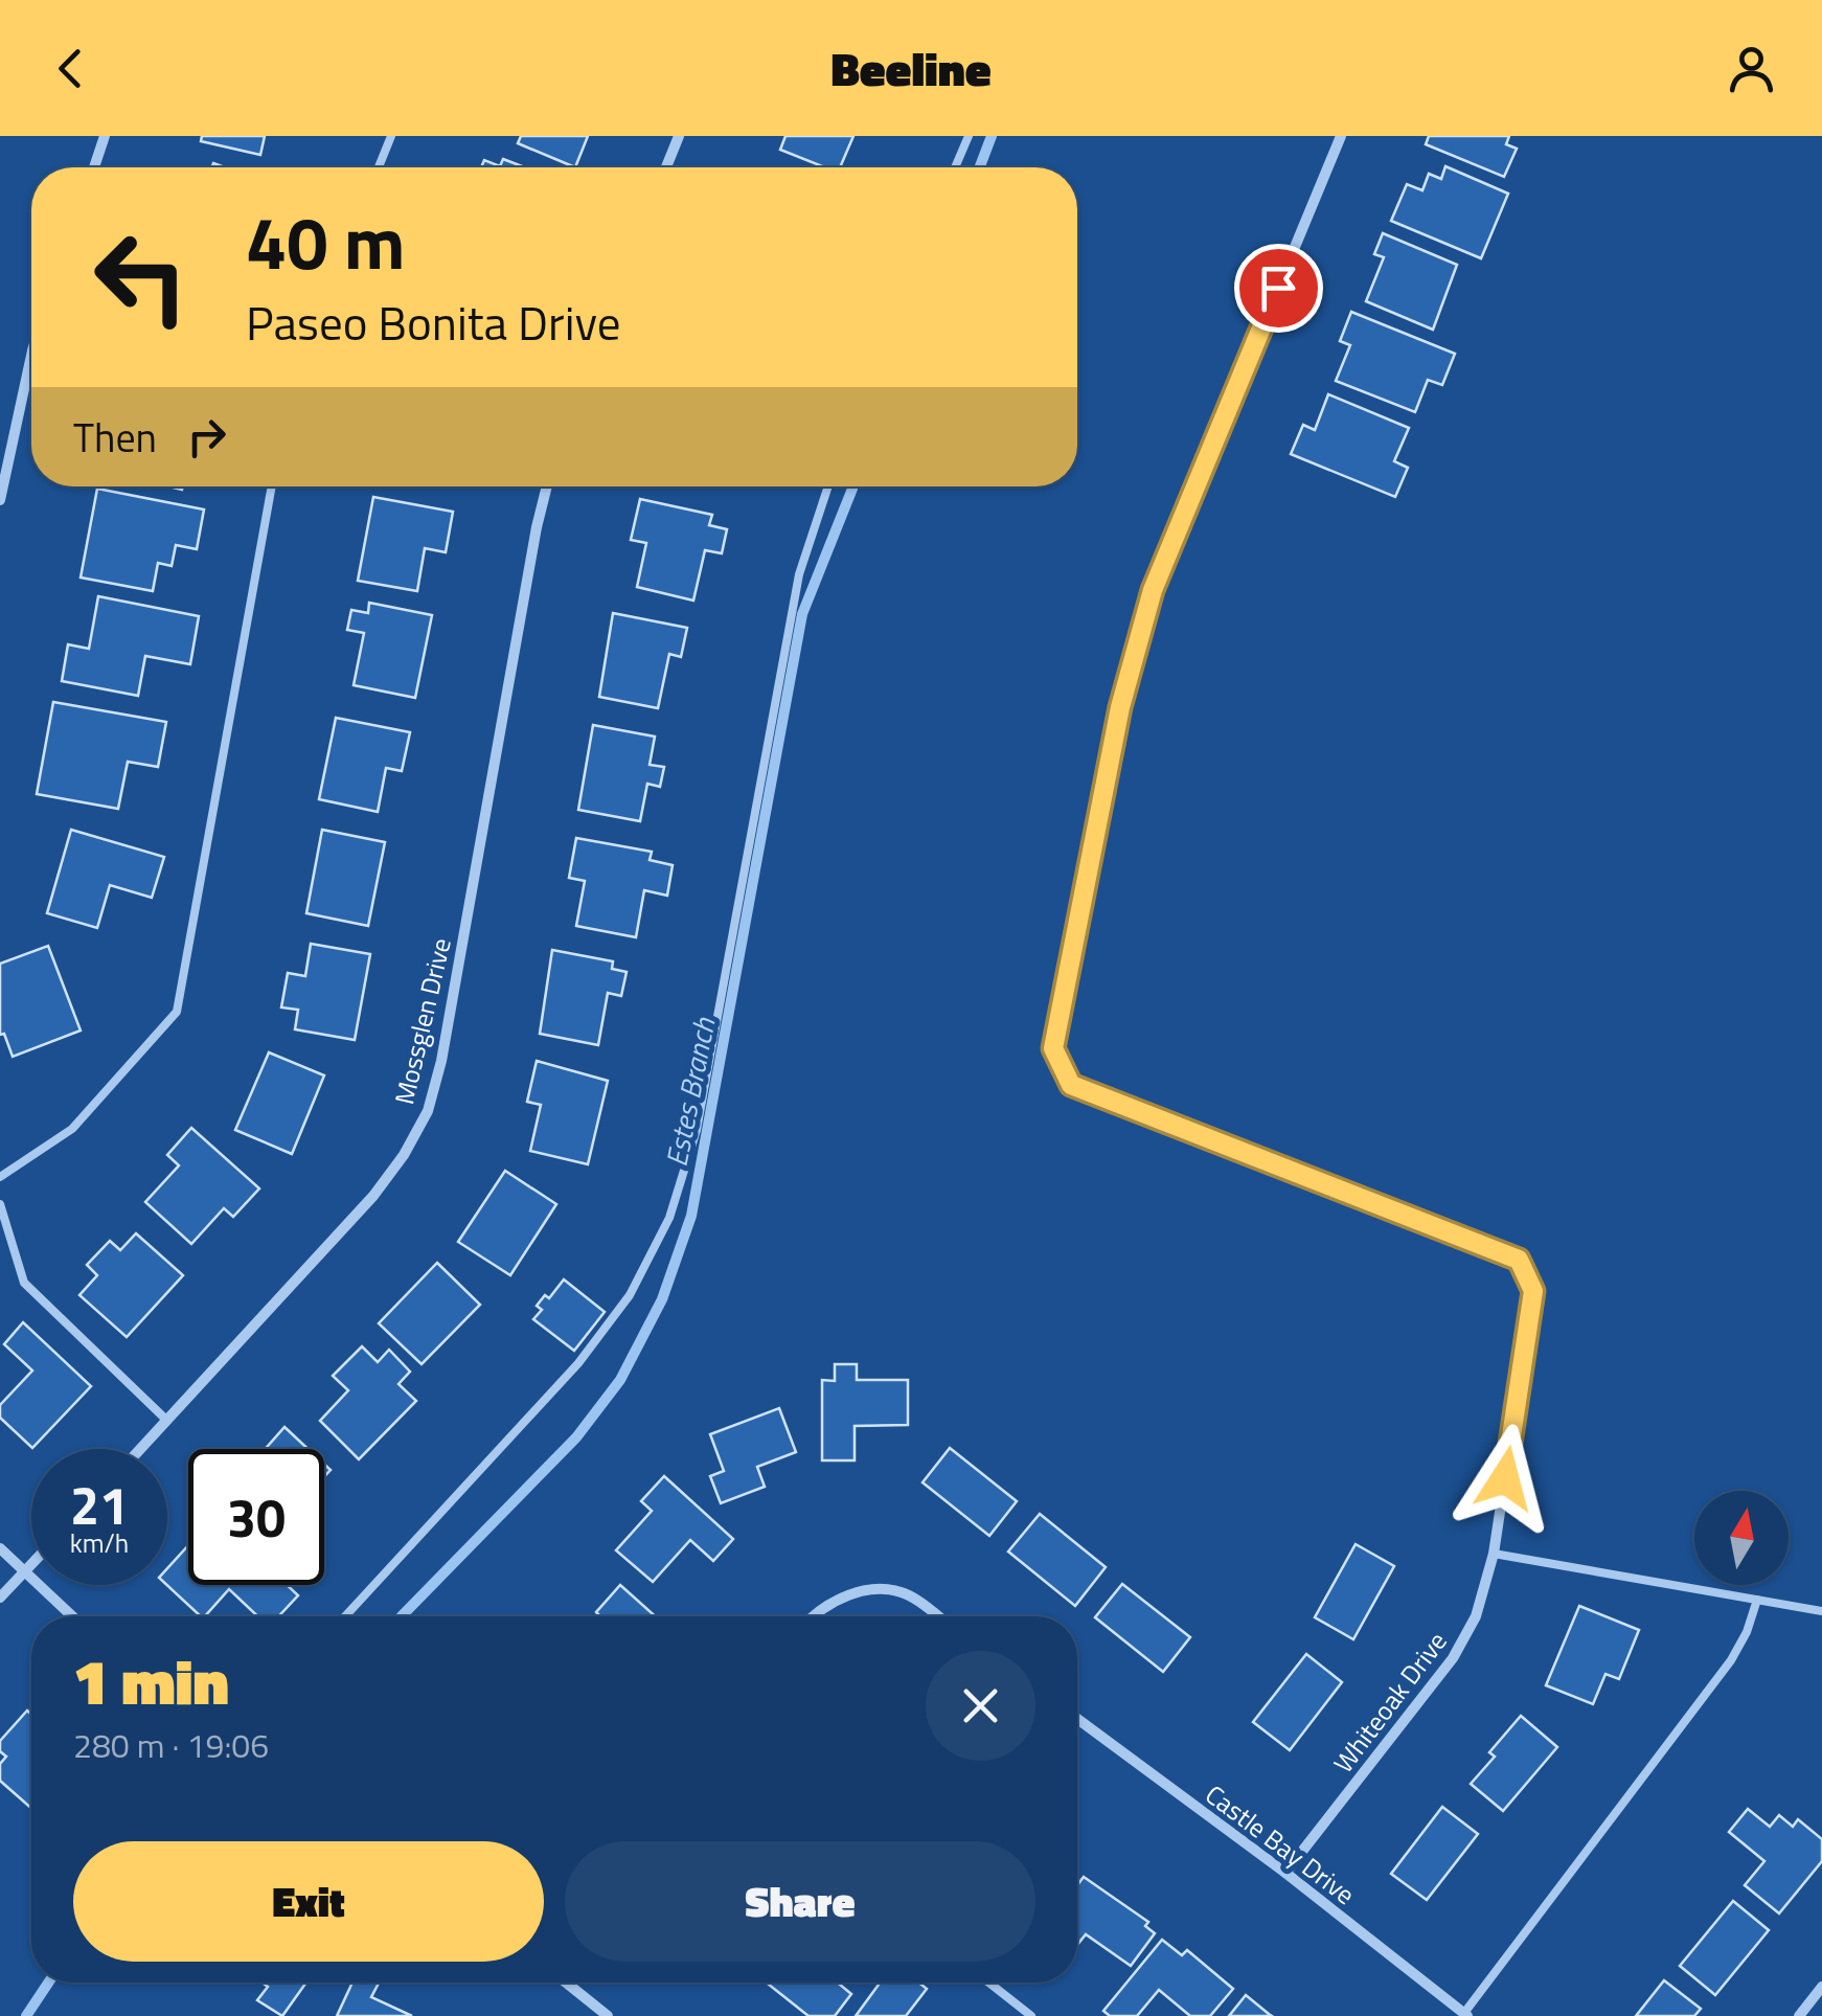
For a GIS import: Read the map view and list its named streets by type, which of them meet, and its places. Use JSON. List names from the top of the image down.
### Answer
{
  "streets": {
    "street": ["Mossglen Drive", "Whiteoak Drive", "Castle Bay Drive"]
  },
  "crossings": [
    ["Whiteoak Drive", "Castle Bay Drive"]
  ],
  "water": ["Estes Branch"],
  "north": "top",
  "page": {
    "header": "Beeline",
    "turn": ["40 m", "Paseo Bonita Drive"],
    "then": "Then",
    "speed": "21 km/h",
    "limit": "30",
    "heading": ["1 min", "280 m · 19:06"],
    "buttons": ["Exit", "Share"]
  }
}
